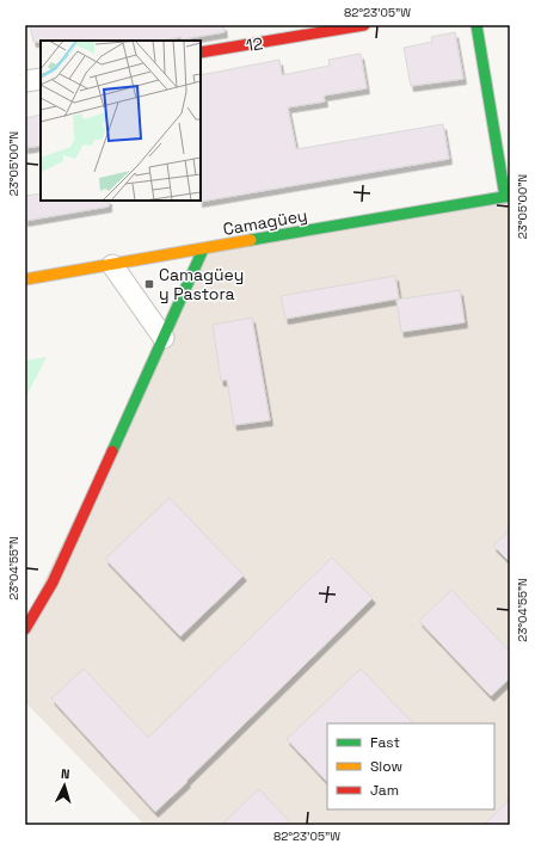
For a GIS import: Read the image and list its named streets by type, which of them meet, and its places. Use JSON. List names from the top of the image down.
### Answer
{
  "streets": {
    "street": ["12", "Camagüey"]
  },
  "places": {
    "transit": ["Camagüey y Pastora"]
  },
  "legend": ["Fast", "Slow", "Jam"],
  "north": "top",
  "coordinates": ["82°23'05\"W", "23°05'00\"N", "23°04'55\"N"]
}
